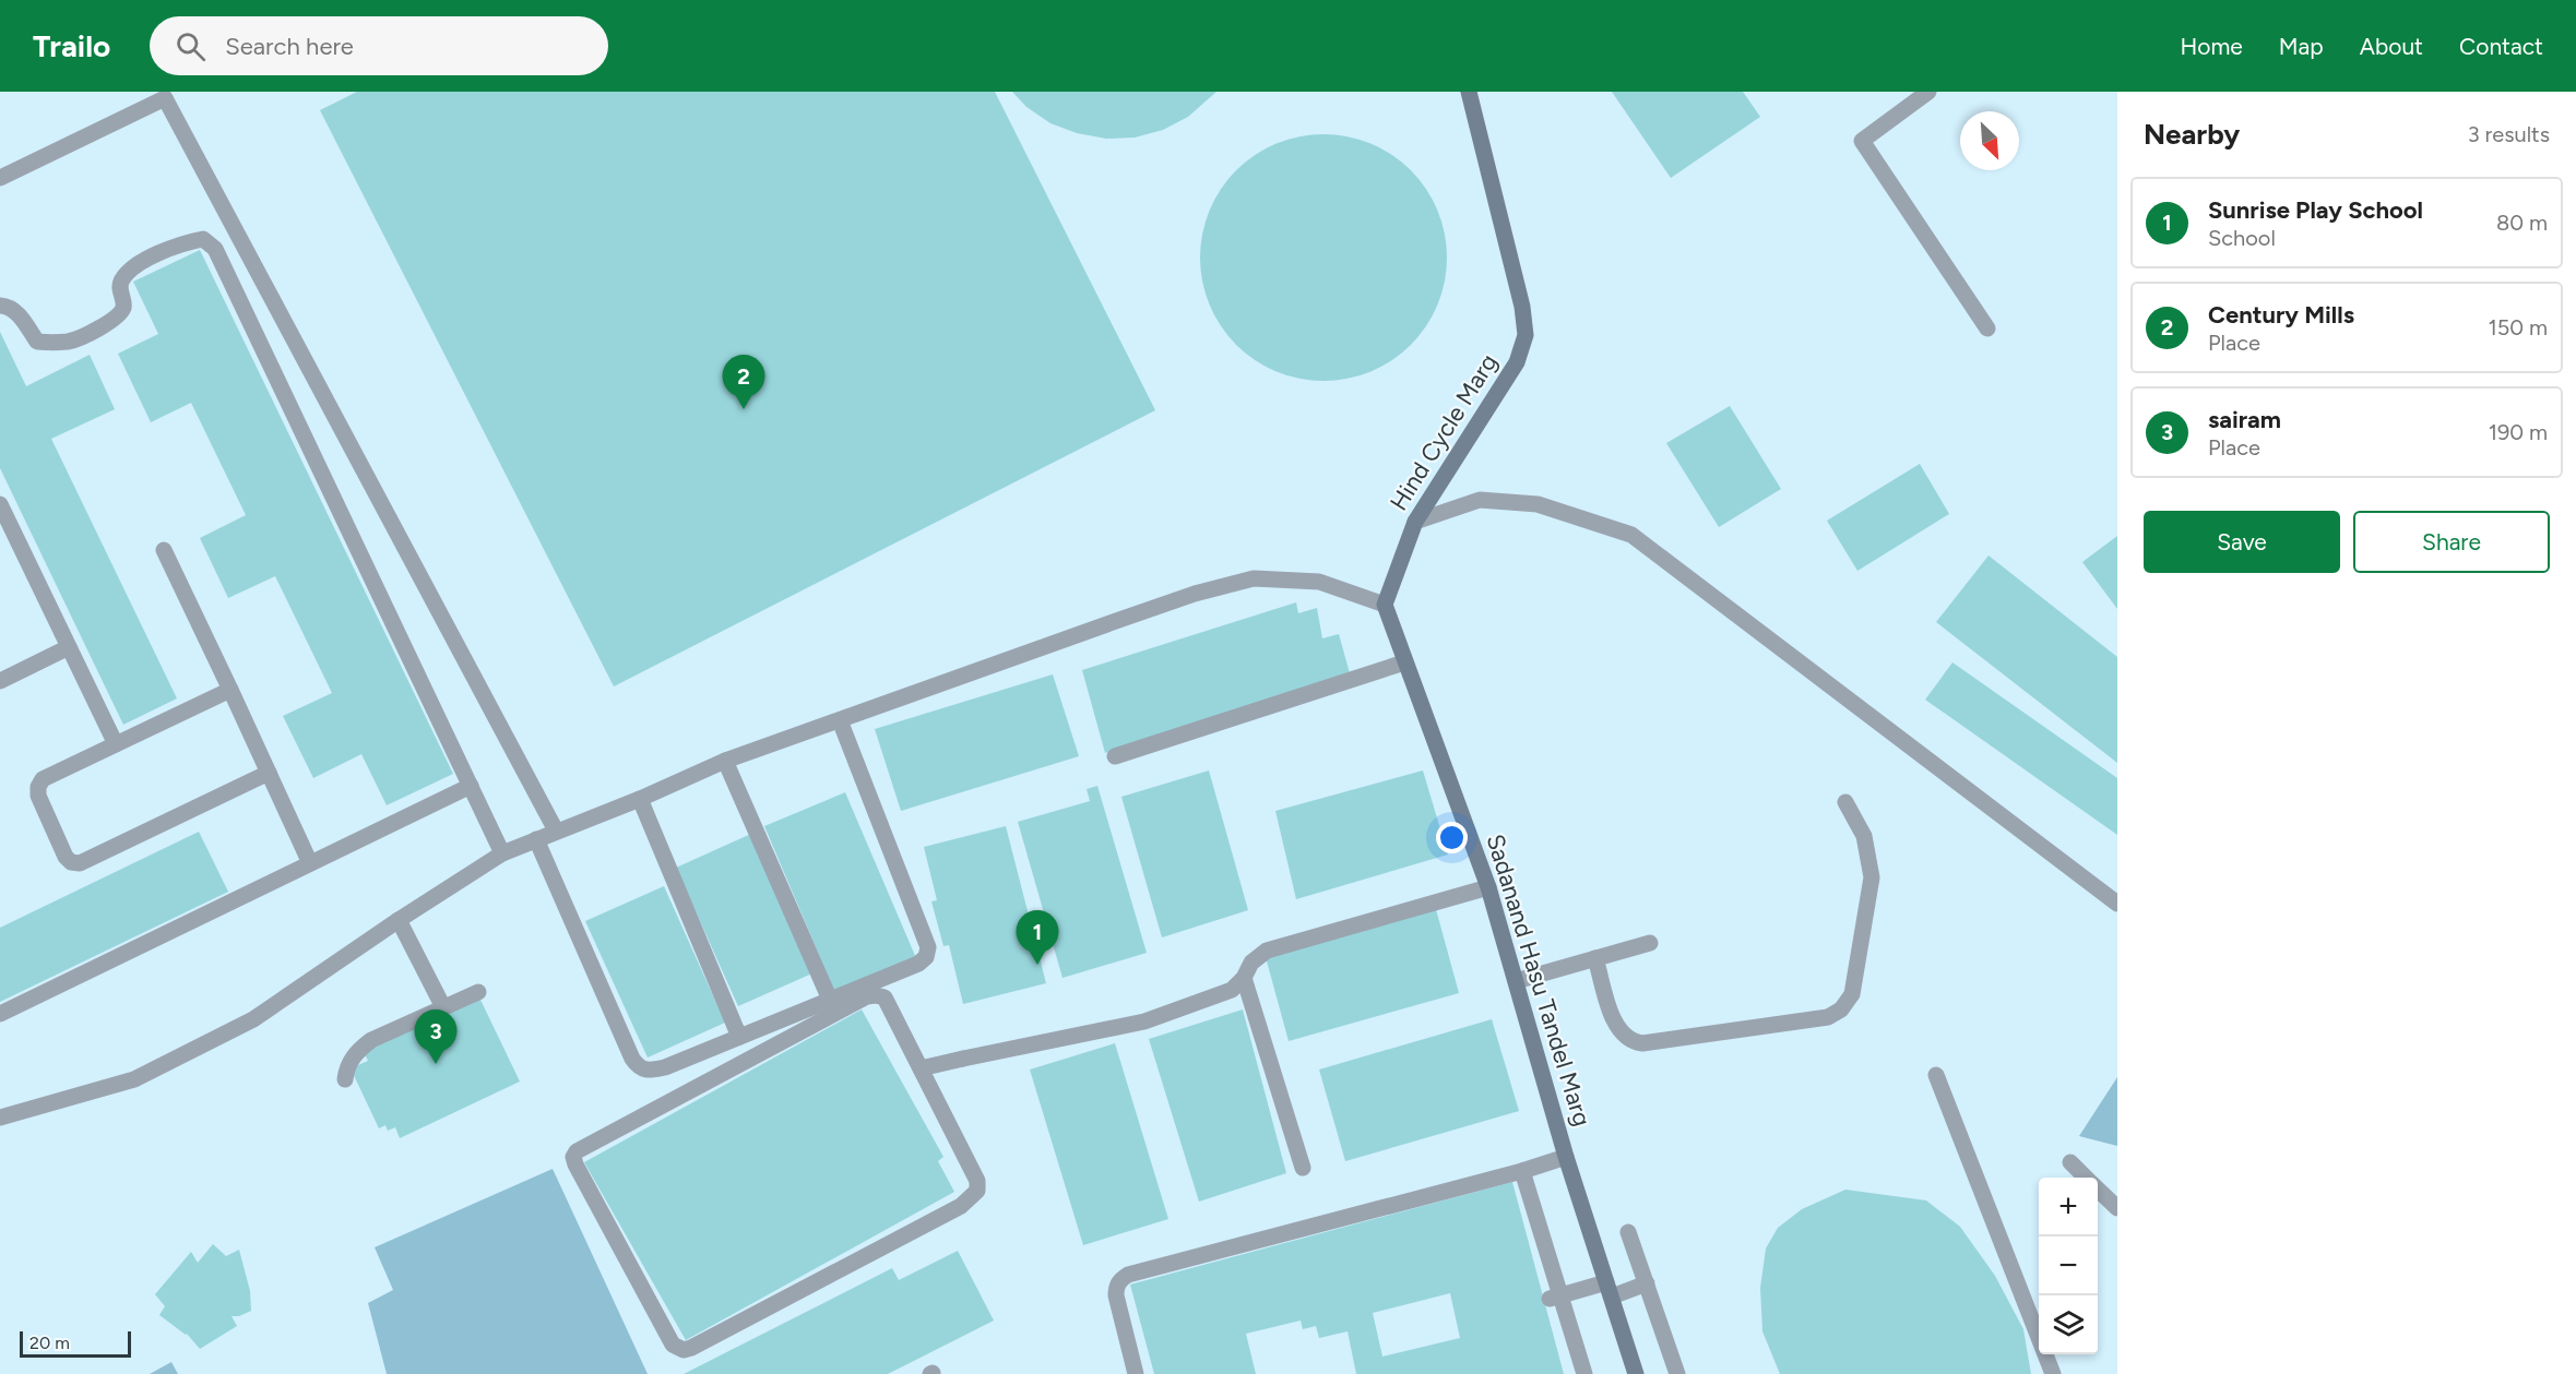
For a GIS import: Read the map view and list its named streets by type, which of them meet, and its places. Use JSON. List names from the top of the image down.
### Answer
{
  "streets": {
    "street": ["Hind Cycle Marg", "Sadanand Hasu Tandel Marg"]
  },
  "crossings": [
    ["Hind Cycle Marg", "Sadanand Hasu Tandel Marg"]
  ],
  "scale_bar": "20 m",
  "north": "bottom right",
  "page": {
    "header": "Trailo",
    "search": "Search here",
    "nav": [
      "Home",
      "Map",
      "About",
      "Contact"
    ],
    "heading": ["Nearby", "3 results"],
    "list": [
      {
        "mark": "1",
        "name": "Sunrise Play School",
        "note": "School",
        "value": "80 m"
      },
      {
        "mark": "2",
        "name": "Century Mills",
        "note": "Place",
        "value": "150 m"
      },
      {
        "mark": "3",
        "name": "sairam",
        "note": "Place",
        "value": "190 m"
      }
    ],
    "pins": ["2", "1", "3"],
    "buttons": ["Save", "Share"],
    "map_buttons": ["+", "−"],
    "scale": "20 m"
  }
}
